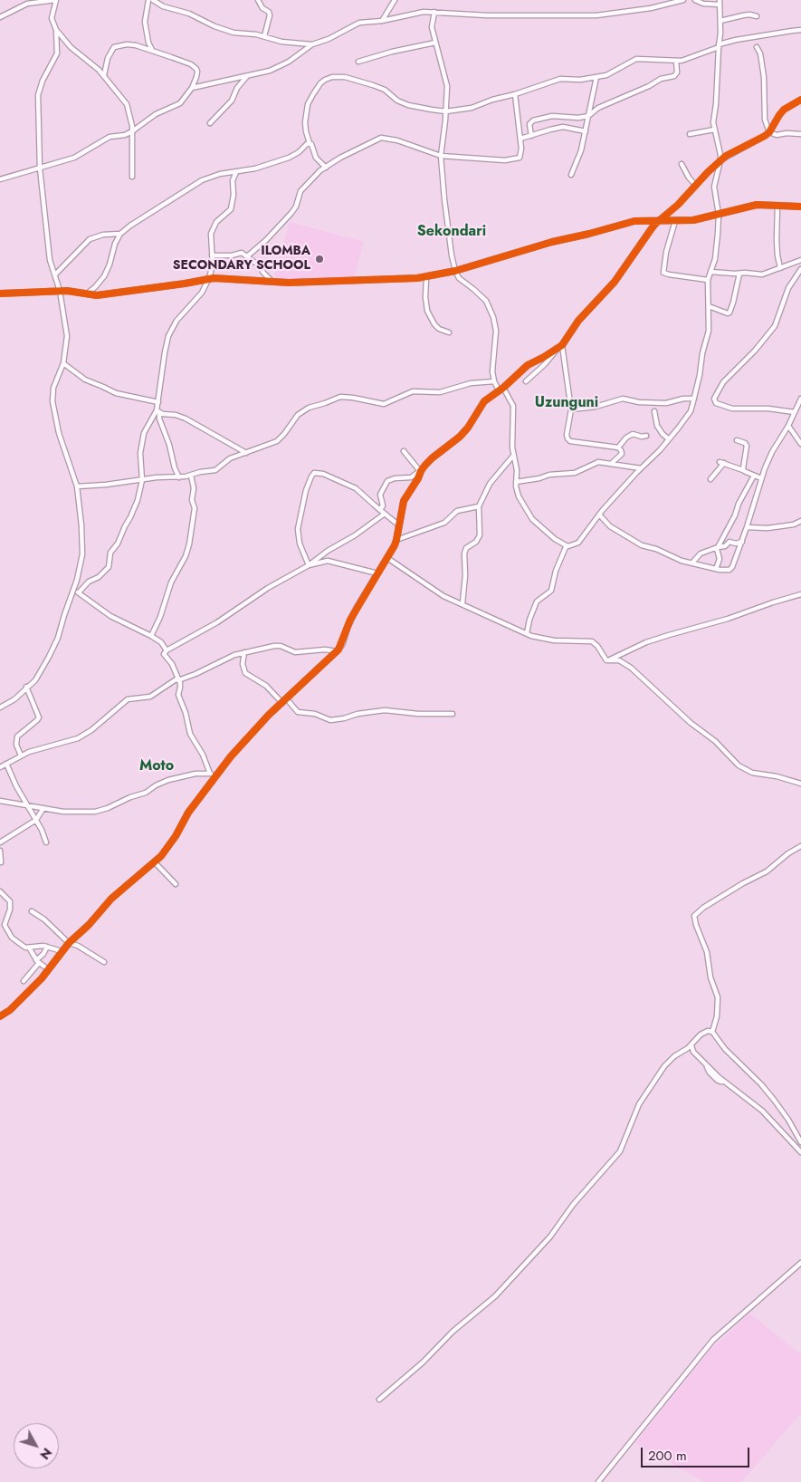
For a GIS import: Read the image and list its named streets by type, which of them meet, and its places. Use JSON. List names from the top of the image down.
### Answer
{
  "districts": ["Sekondari", "Uzunguni", "Moto"],
  "places": ["ILOMBA SECONDARY SCHOOL"],
  "scale_bar": "200 m",
  "north": "bottom right"
}
